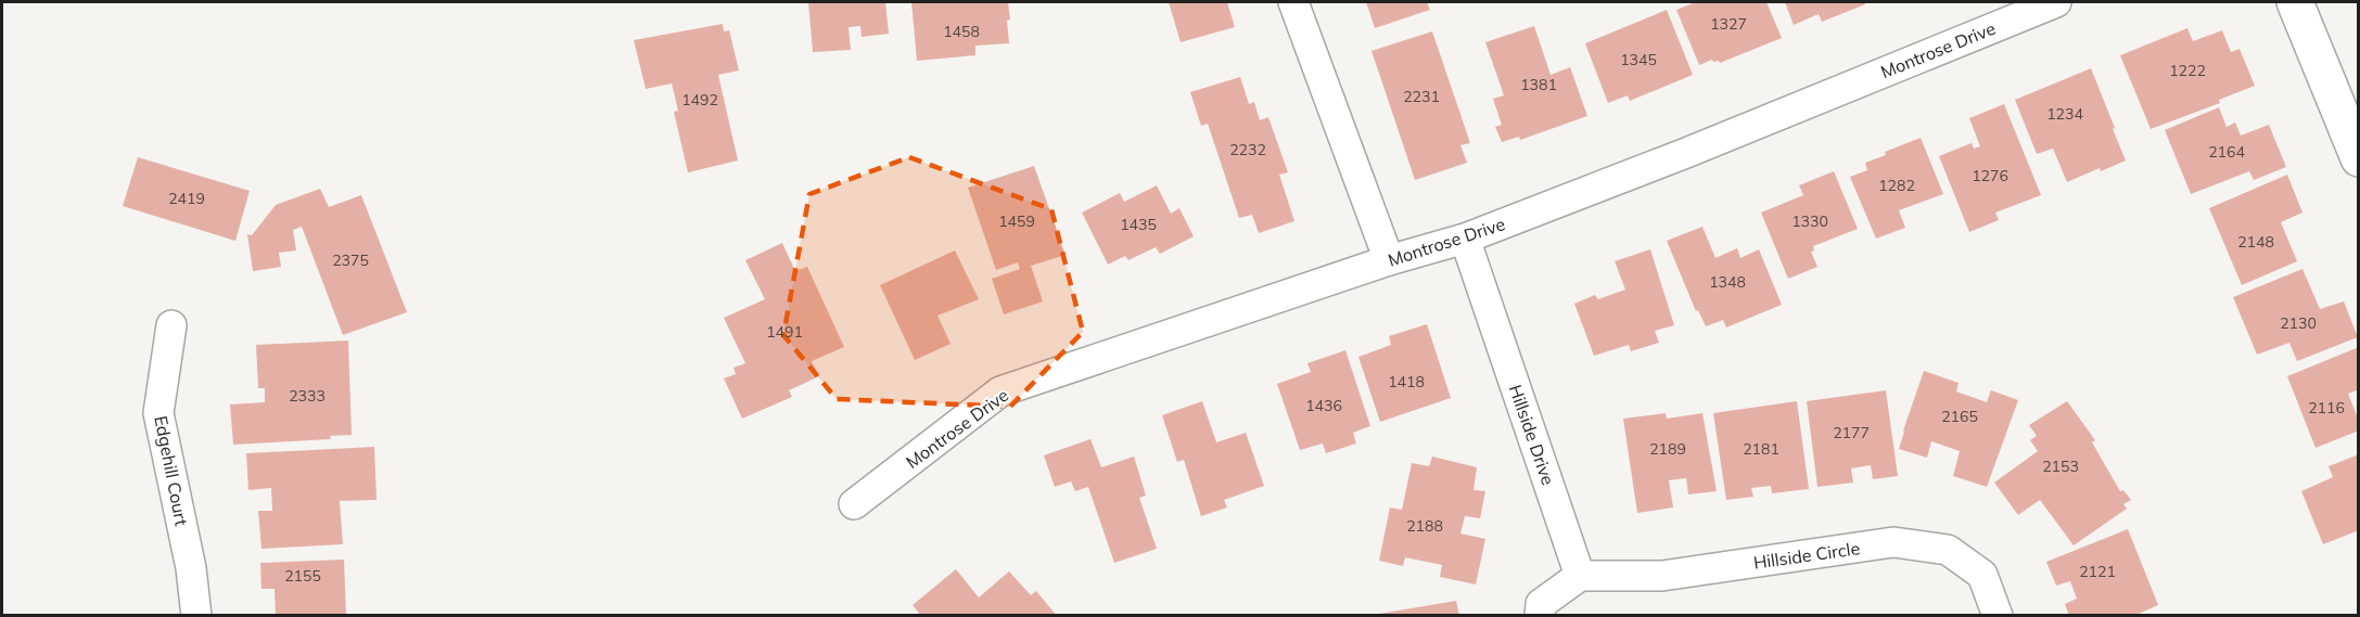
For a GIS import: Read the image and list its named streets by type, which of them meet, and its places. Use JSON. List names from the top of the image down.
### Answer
{
  "streets": {
    "street": [
      "Montrose Drive",
      "Hillside Drive",
      "Edgehill Court",
      "Hillside Circle"
    ]
  },
  "crossings": [
    ["Montrose Drive", "Hillside Drive"],
    ["Hillside Drive", "Hillside Circle"]
  ],
  "house_numbers": [
    "1327",
    "1458",
    "1345",
    "1222",
    "1381",
    "2231",
    "1492",
    "1234",
    "2232",
    "2164",
    "1276",
    "1282",
    "2419",
    "1459",
    "1330",
    "1435",
    "2148",
    "2375",
    "1348",
    "2130",
    "1491",
    "1418",
    "2333",
    "1436",
    "2116",
    "2165",
    "2177",
    "2189",
    "2181",
    "2153",
    "2188",
    "2121",
    "2155"
  ]
}
